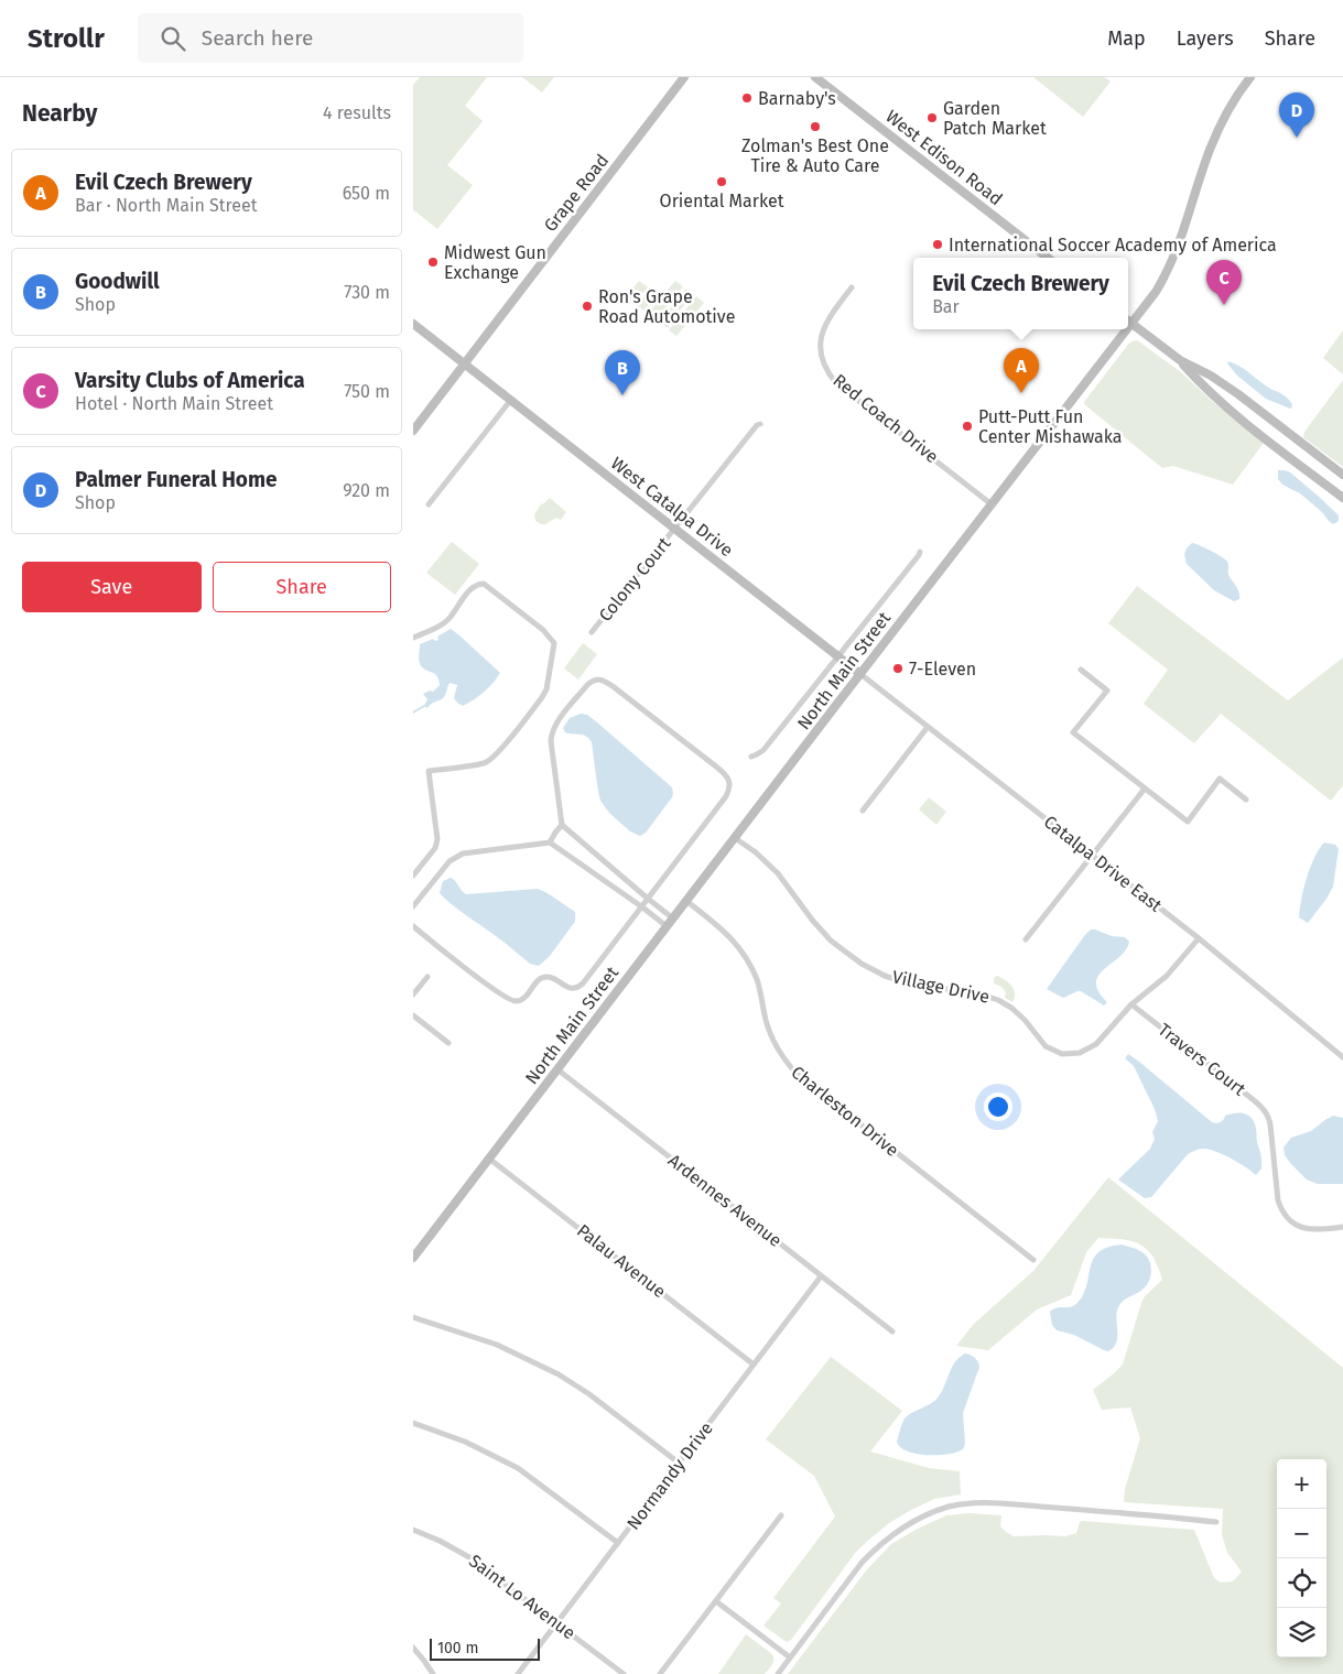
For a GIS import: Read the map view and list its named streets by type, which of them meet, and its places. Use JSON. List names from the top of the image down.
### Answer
{
  "streets": {
    "main road": [
      "West Edison Road",
      "Grape Road",
      "West Catalpa Drive",
      "North Main Street"
    ],
    "street": [
      "Red Coach Drive",
      "Colony Court",
      "Catalpa Drive East",
      "Village Drive",
      "Travers Court",
      "Charleston Drive",
      "Ardennes Avenue",
      "Palau Avenue",
      "Normandy Drive",
      "Saint Lo Avenue"
    ]
  },
  "crossings": [
    ["Grape Road", "West Catalpa Drive"],
    ["Red Coach Drive", "North Main Street"],
    ["West Catalpa Drive", "Colony Court"],
    ["West Catalpa Drive", "North Main Street"],
    ["West Catalpa Drive", "Catalpa Drive East"],
    ["North Main Street", "Catalpa Drive East"],
    ["North Main Street", "Village Drive"],
    ["North Main Street", "Charleston Drive"],
    ["North Main Street", "Ardennes Avenue"],
    ["North Main Street", "Palau Avenue"],
    ["Catalpa Drive East", "Village Drive"],
    ["Village Drive", "Travers Court"],
    ["Ardennes Avenue", "Normandy Drive"],
    ["Palau Avenue", "Normandy Drive"],
    ["Normandy Drive", "Saint Lo Avenue"]
  ],
  "places": [
    "Barnaby's",
    "Garden Patch Market",
    "Zolman's Best One Tire & Auto Care",
    "Oriental Market",
    "International Soccer Academy of America",
    "Midwest Gun Exchange",
    "Ron's Grape Road Automotive",
    "Putt-Putt Fun Center Mishawaka",
    "7-Eleven"
  ],
  "scale_bar": "100 m",
  "page": {
    "header": "Strollr",
    "search": "Search here",
    "nav": ["Map", "Layers", "Share"],
    "heading": ["Nearby", "4 results"],
    "pins": [
      "D",
      "C",
      "A",
      "B"
    ],
    "list": [
      {
        "mark": "A",
        "name": "Evil Czech Brewery",
        "note": "Bar · North Main Street",
        "value": "650 m"
      },
      {
        "mark": "B",
        "name": "Goodwill",
        "note": "Shop",
        "value": "730 m"
      },
      {
        "mark": "C",
        "name": "Varsity Clubs of America",
        "note": "Hotel · North Main Street",
        "value": "750 m"
      },
      {
        "mark": "D",
        "name": "Palmer Funeral Home",
        "note": "Shop",
        "value": "920 m"
      }
    ],
    "popup": ["Evil Czech Brewery", "Bar"],
    "buttons": ["Save", "Share"],
    "map_buttons": ["+", "−"],
    "scale": "100 m"
  }
}
